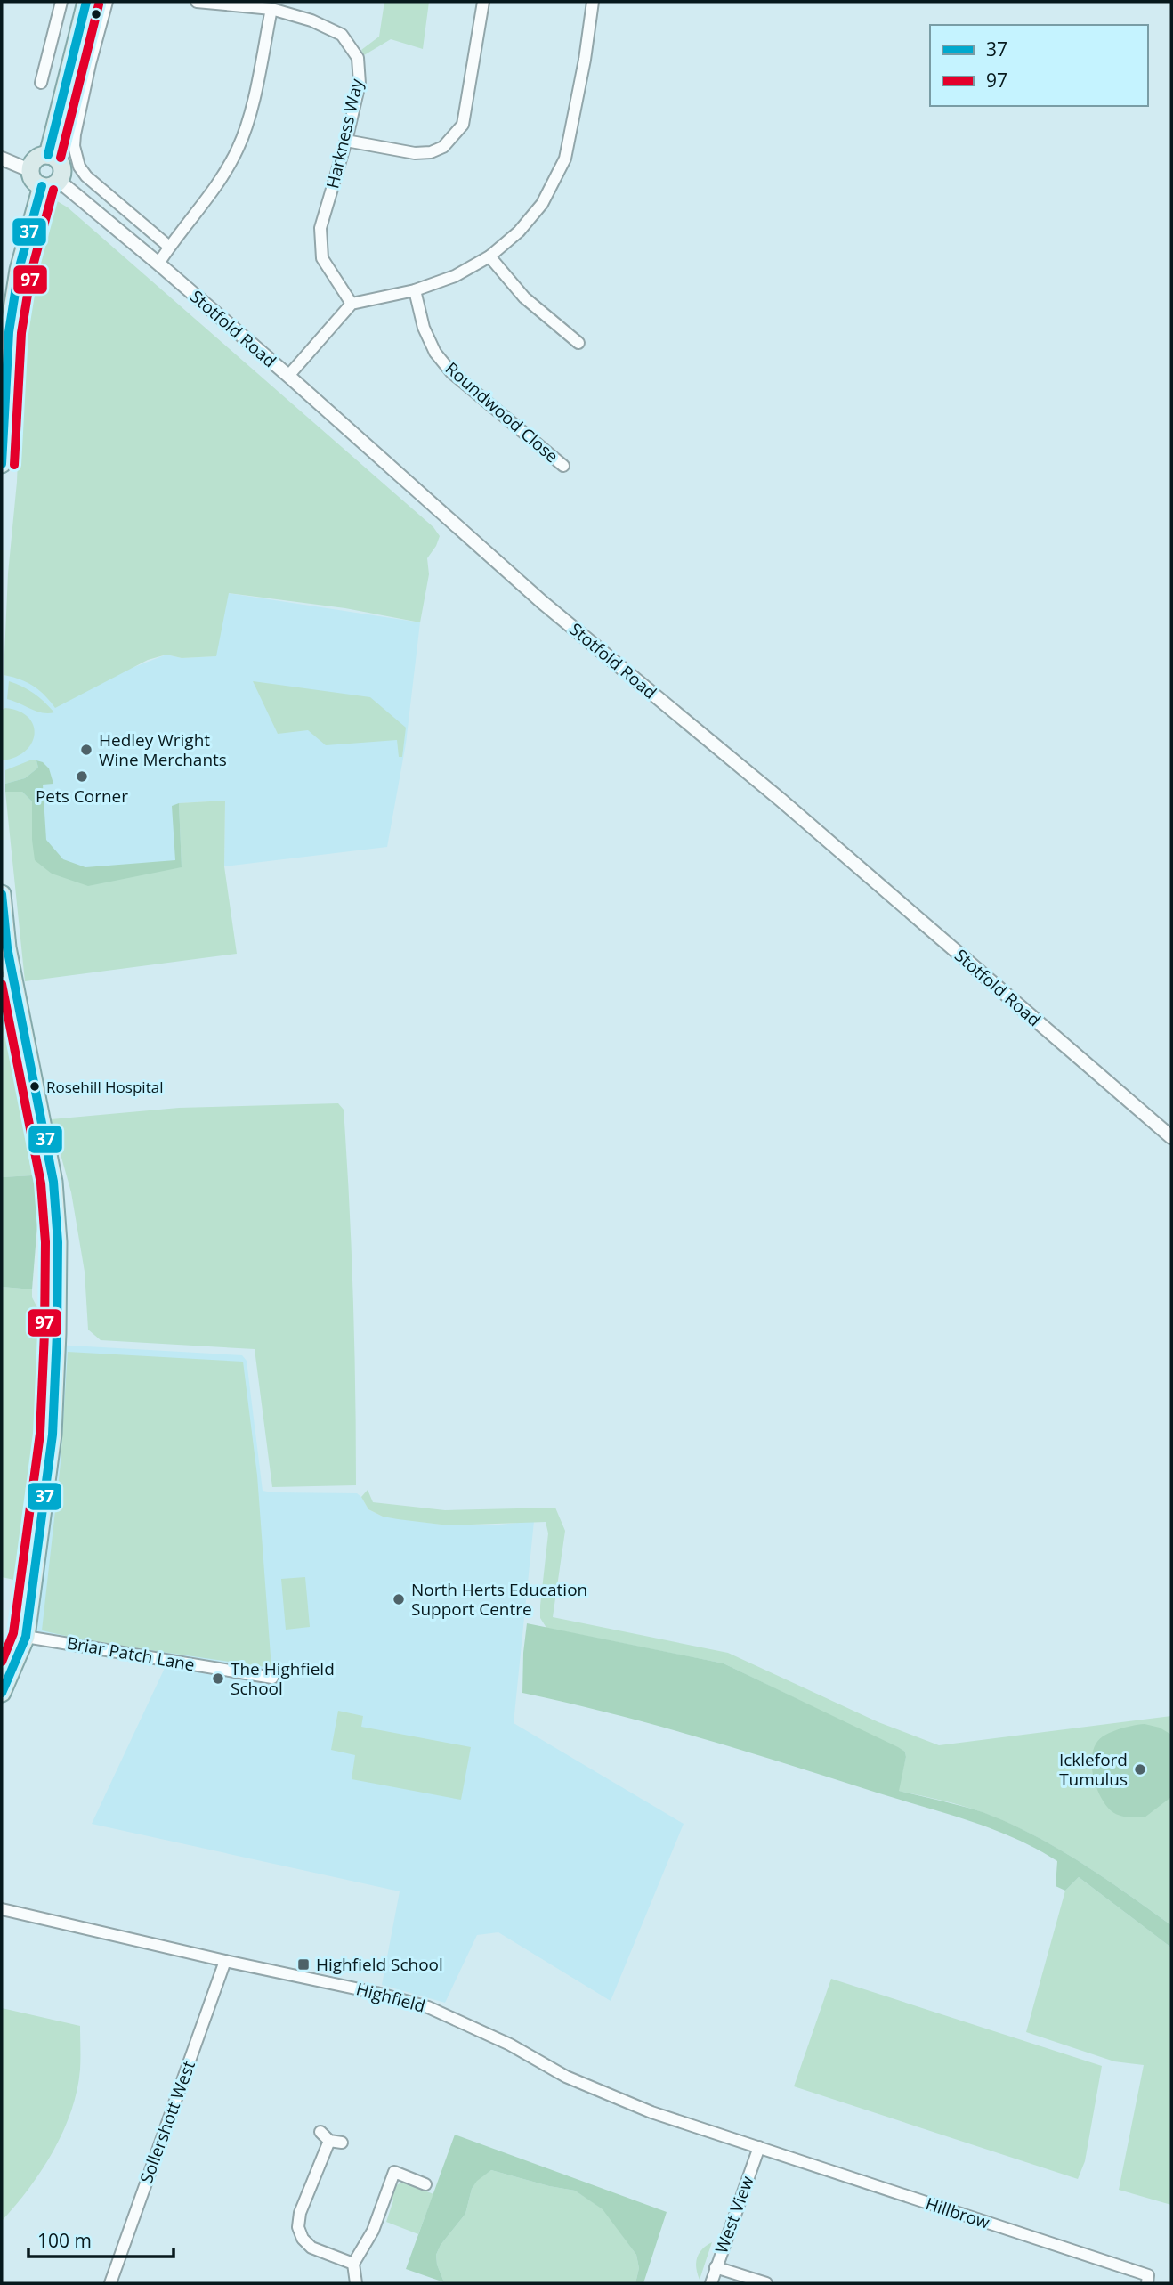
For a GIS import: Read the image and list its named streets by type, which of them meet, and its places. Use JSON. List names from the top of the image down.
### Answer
{
  "streets": {
    "street": [
      "Harkness Way",
      "Stotfold Road",
      "Roundwood Close",
      "Briar Patch Lane",
      "Highfield",
      "Sollershott West",
      "Hillbrow",
      "West View"
    ]
  },
  "crossings": [
    ["Highfield", "Sollershott West"],
    ["Highfield", "Hillbrow"],
    ["Highfield", "West View"],
    ["Hillbrow", "West View"]
  ],
  "places": {
    "other": [
      "Hedley Wright Wine Merchants",
      "Pets Corner",
      "Rosehill Hospital",
      "North Herts Education Support Centre",
      "The Highfield School",
      "Ickleford Tumulus"
    ],
    "transit": ["Highfield School"]
  },
  "lines": ["transit line 37", "transit line 97"],
  "legend": ["37", "97"],
  "scale_bar": "100 m"
}
